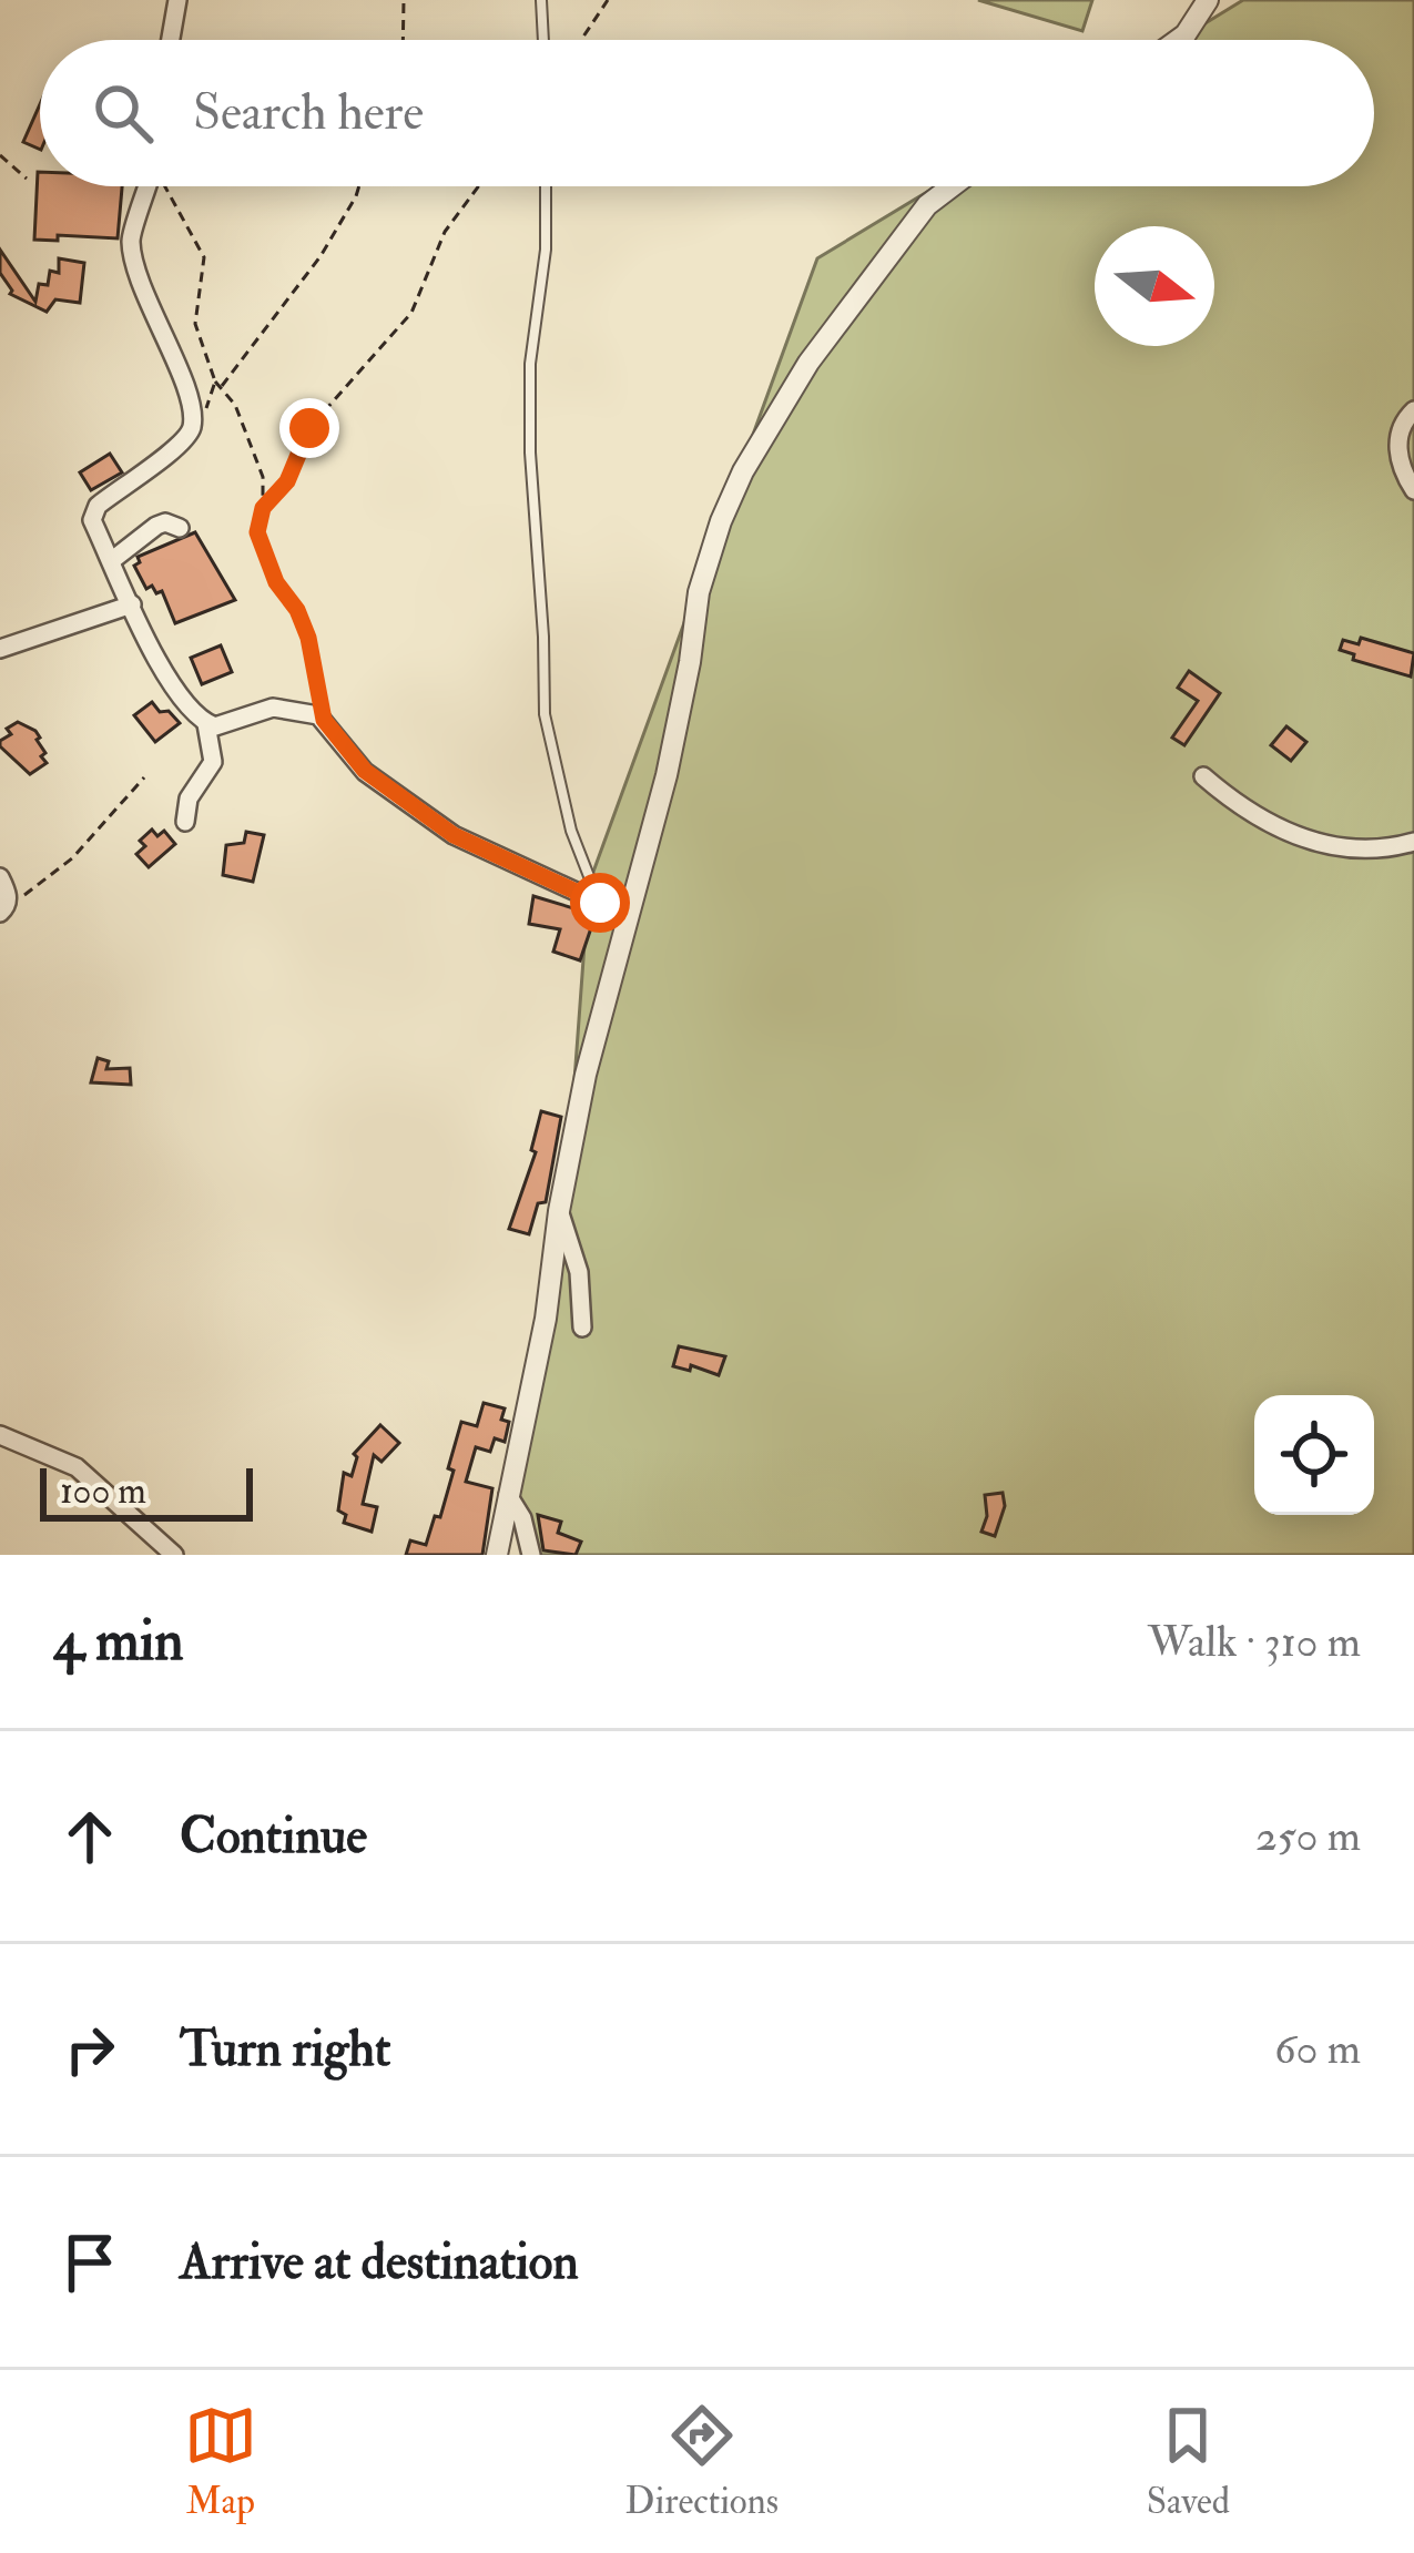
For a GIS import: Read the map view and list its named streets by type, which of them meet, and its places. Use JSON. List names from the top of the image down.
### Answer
{
  "scale_bar": "100 m",
  "north": "right",
  "page": {
    "search": "Search here",
    "scale": "100 m",
    "heading": ["4 min", "Walk · 310 m"],
    "list": [
      ["Continue", "250 m"],
      ["Turn right", "60 m"],
      "Arrive at destination"
    ],
    "nav": ["Map", "Directions", "Saved"]
  }
}
